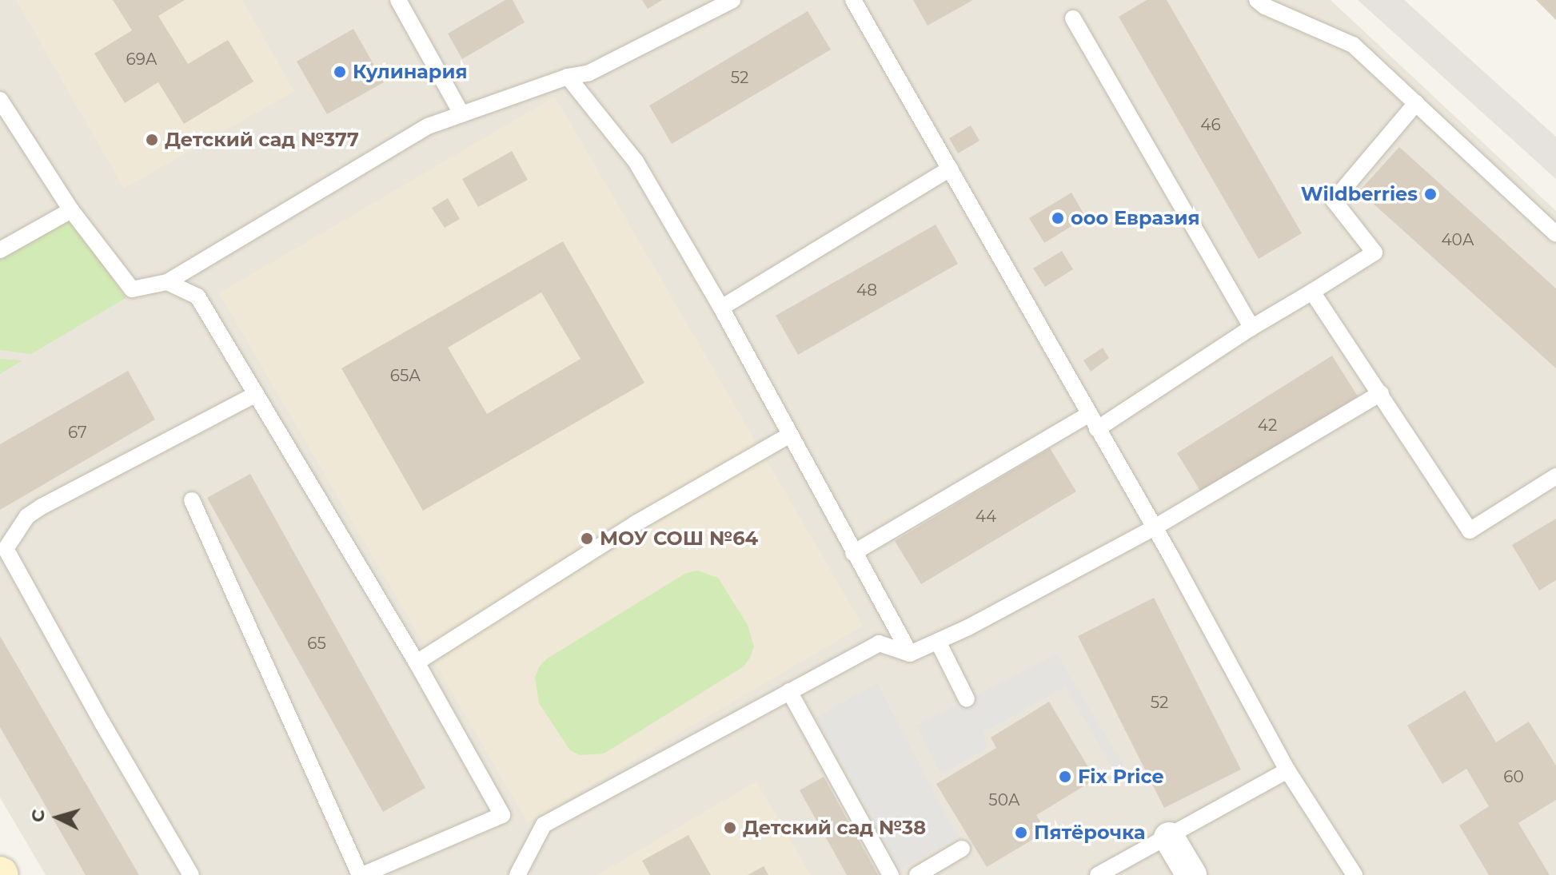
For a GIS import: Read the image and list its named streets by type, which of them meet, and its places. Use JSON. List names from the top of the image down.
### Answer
{
  "places": [
    "Кулинария",
    "Детский сад №377",
    "Wildberries",
    "ооо Евразия",
    "МОУ СОШ №64",
    "Fix Price",
    "Детский сад №38",
    "Пятёрочка"
  ],
  "house_numbers": [
    "69А",
    "52",
    "46",
    "40А",
    "48",
    "65А",
    "42",
    "67",
    "44",
    "65",
    "52",
    "60",
    "50А"
  ],
  "north": "left"
}
